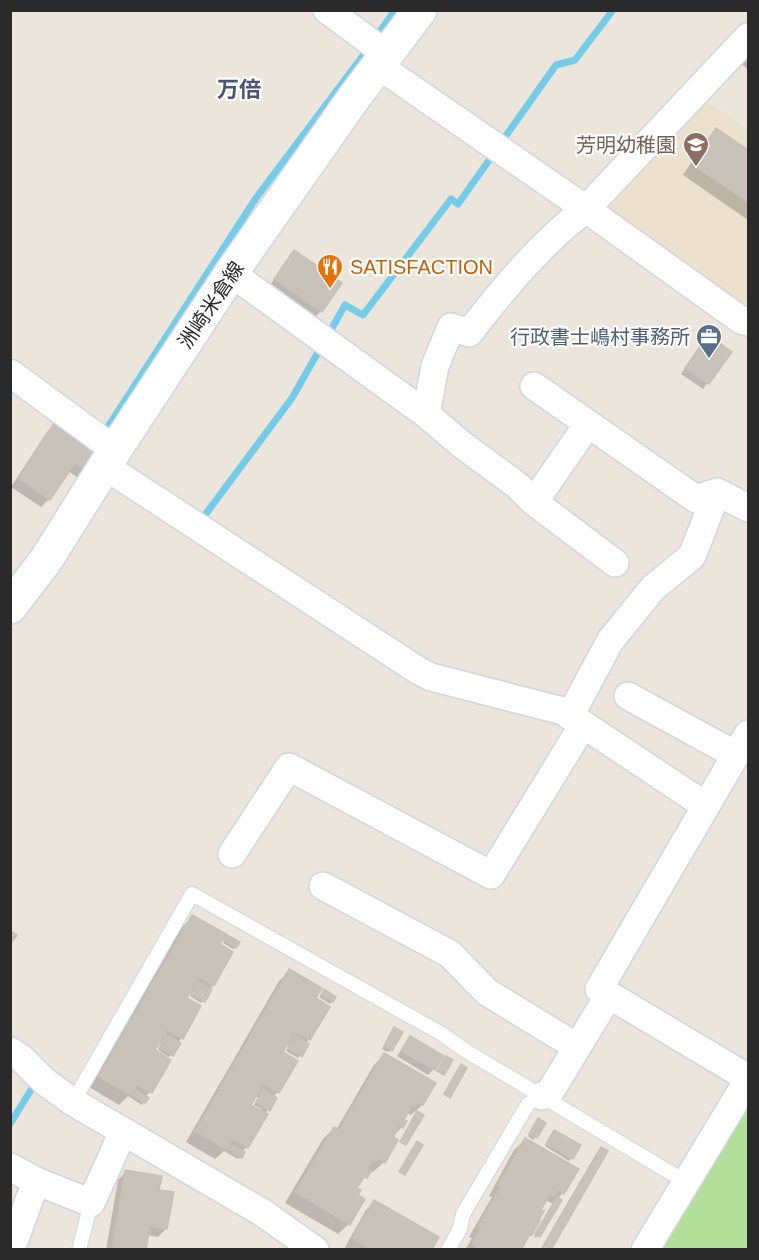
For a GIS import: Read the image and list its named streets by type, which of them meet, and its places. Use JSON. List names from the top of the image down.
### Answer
{
  "streets": {
    "main road": ["洲崎米倉線"]
  },
  "districts": ["万倍"],
  "places": {
    "school or university": ["芳明幼稚園"],
    "restaurant": ["SATISFACTION"],
    "office": ["行政書士嶋村事務所"]
  }
}
